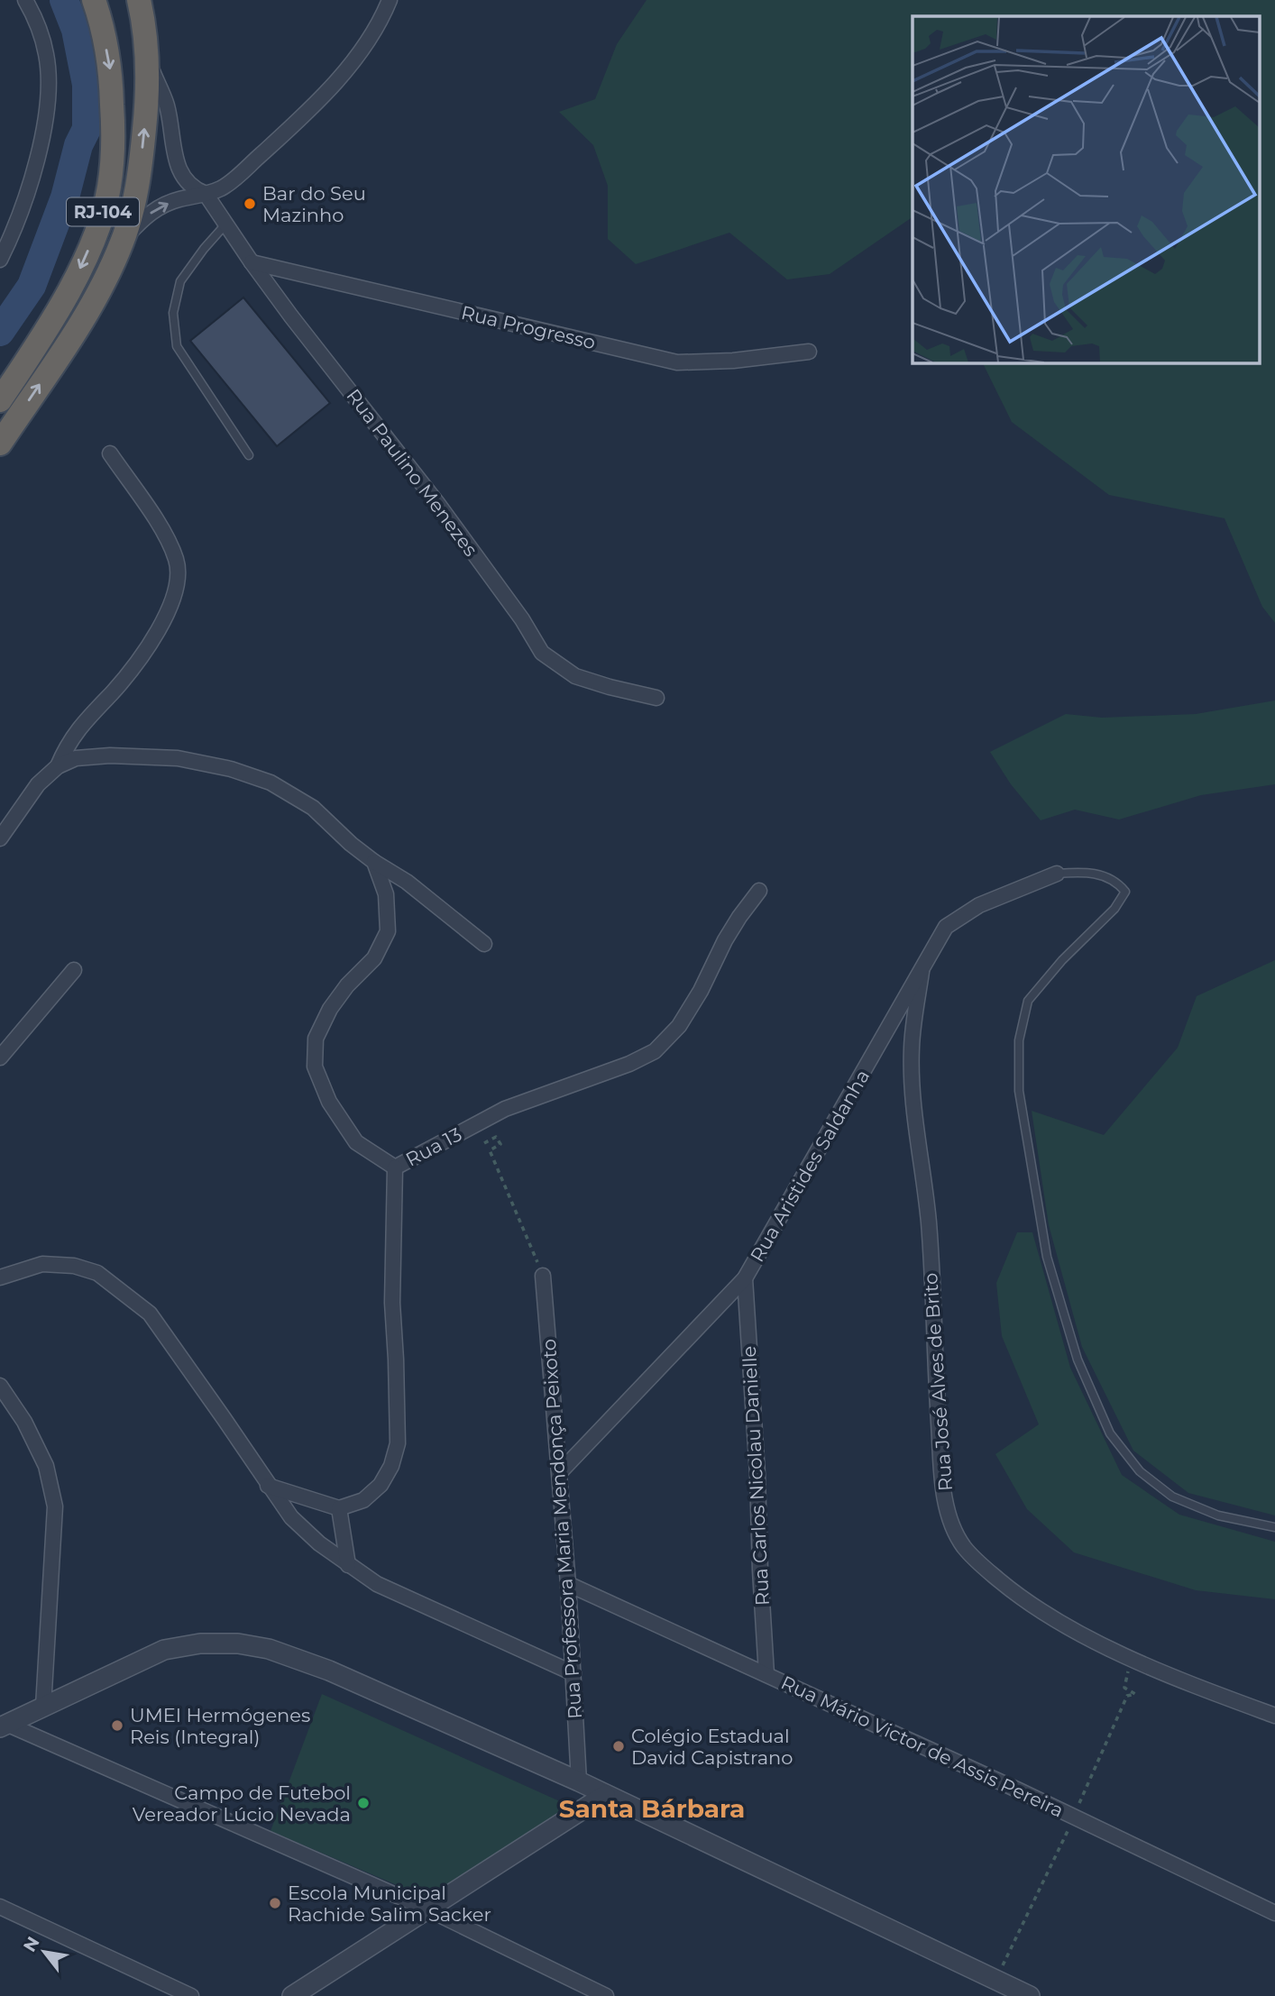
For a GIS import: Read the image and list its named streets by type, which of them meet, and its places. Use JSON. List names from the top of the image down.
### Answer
{
  "streets": {
    "highway": ["RJ-104"],
    "street": [
      "Rua Progresso",
      "Rua Paulino Menezes",
      "Rua 13",
      "Rua Aristides Saldanha",
      "Rua José Alves de Brito",
      "Rua Carlos Nicolau Danielle",
      "Rua Professora Maria Mendonça Peixoto",
      "Rua Mário Victor de Assis Pereira"
    ]
  },
  "crossings": [
    ["RJ-104", "Rua Paulino Menezes"],
    ["Rua Progresso", "Rua Paulino Menezes"],
    ["Rua Aristides Saldanha", "Rua José Alves de Brito"],
    ["Rua Aristides Saldanha", "Rua Carlos Nicolau Danielle"],
    ["Rua Aristides Saldanha", "Rua Professora Maria Mendonça Peixoto"],
    ["Rua Carlos Nicolau Danielle", "Rua Mário Victor de Assis Pereira"],
    ["Rua Professora Maria Mendonça Peixoto", "Rua Mário Victor de Assis Pereira"]
  ],
  "districts": ["Santa Bárbara"],
  "places": [
    "Bar do Seu Mazinho",
    "UMEI Hermógenes Reis (Integral)",
    "Colégio Estadual David Capistrano",
    "Campo de Futebol Vereador Lúcio Nevada",
    "Escola Municipal Rachide Salim Sacker"
  ],
  "north": "top left"
}
